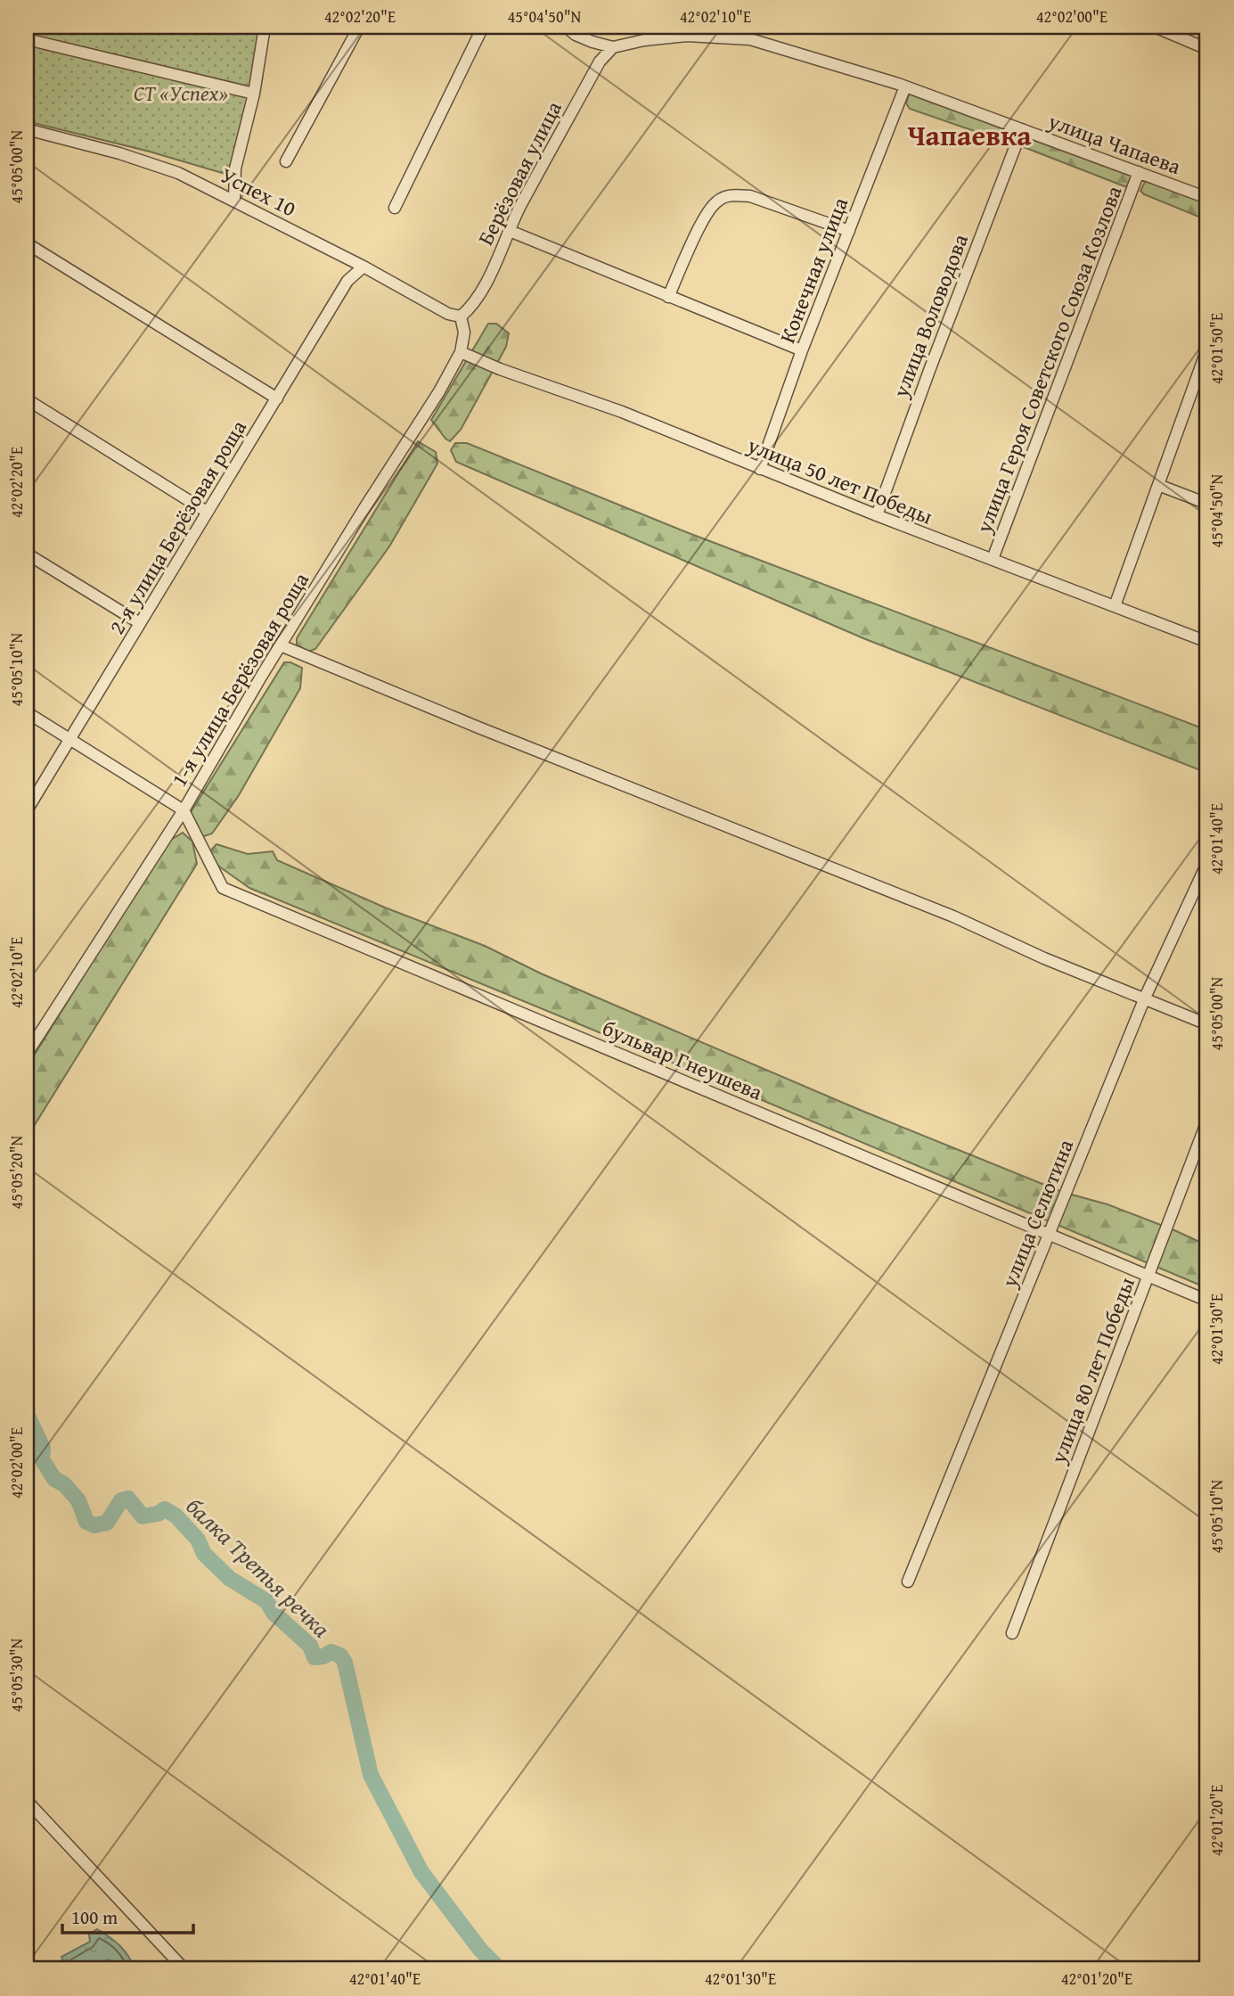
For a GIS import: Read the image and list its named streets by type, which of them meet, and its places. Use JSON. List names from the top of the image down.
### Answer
{
  "streets": {
    "street": [
      "улица Чапаева",
      "Берёзовая улица",
      "Успех 10",
      "Конечная улица",
      "улица Воловодова",
      "улица Героя Советского Союза Козлова",
      "улица 50 лет Победы",
      "2-я улица Берёзовая роща",
      "1-я улица Берёзовая роща",
      "бульвар Гнеушева",
      "улица Селютина",
      "улица 80 лет Победы"
    ]
  },
  "crossings": [
    ["улица Чапаева", "Берёзовая улица"],
    ["улица Чапаева", "Конечная улица"],
    ["улица Чапаева", "улица Воловодова"],
    ["улица Чапаева", "улица Героя Советского Союза Козлова"],
    ["Берёзовая улица", "Успех 10"],
    ["Берёзовая улица", "1-я улица Берёзовая роща"],
    ["Успех 10", "2-я улица Берёзовая роща"],
    ["Успех 10", "1-я улица Берёзовая роща"],
    ["Конечная улица", "улица 50 лет Победы"],
    ["улица Воловодова", "улица 50 лет Победы"],
    ["улица Героя Советского Союза Козлова", "улица 50 лет Победы"],
    ["улица 50 лет Победы", "1-я улица Берёзовая роща"],
    ["1-я улица Берёзовая роща", "бульвар Гнеушева"],
    ["бульвар Гнеушева", "улица Селютина"],
    ["бульвар Гнеушева", "улица 80 лет Победы"]
  ],
  "districts": ["Чапаевка"],
  "water": ["балка Третья речка"],
  "parks": ["СТ «Успех»"],
  "scale_bar": "100 m",
  "coordinates": [
    "42°02'20\"E",
    "45°04'50\"N",
    "42°02'10\"E",
    "42°02'00\"E",
    "45°05'00\"N",
    "42°01'50\"E",
    "45°05'10\"N",
    "42°01'40\"E",
    "45°05'20\"N",
    "42°01'30\"E",
    "45°05'30\"N",
    "42°01'20\"E"
  ]
}
